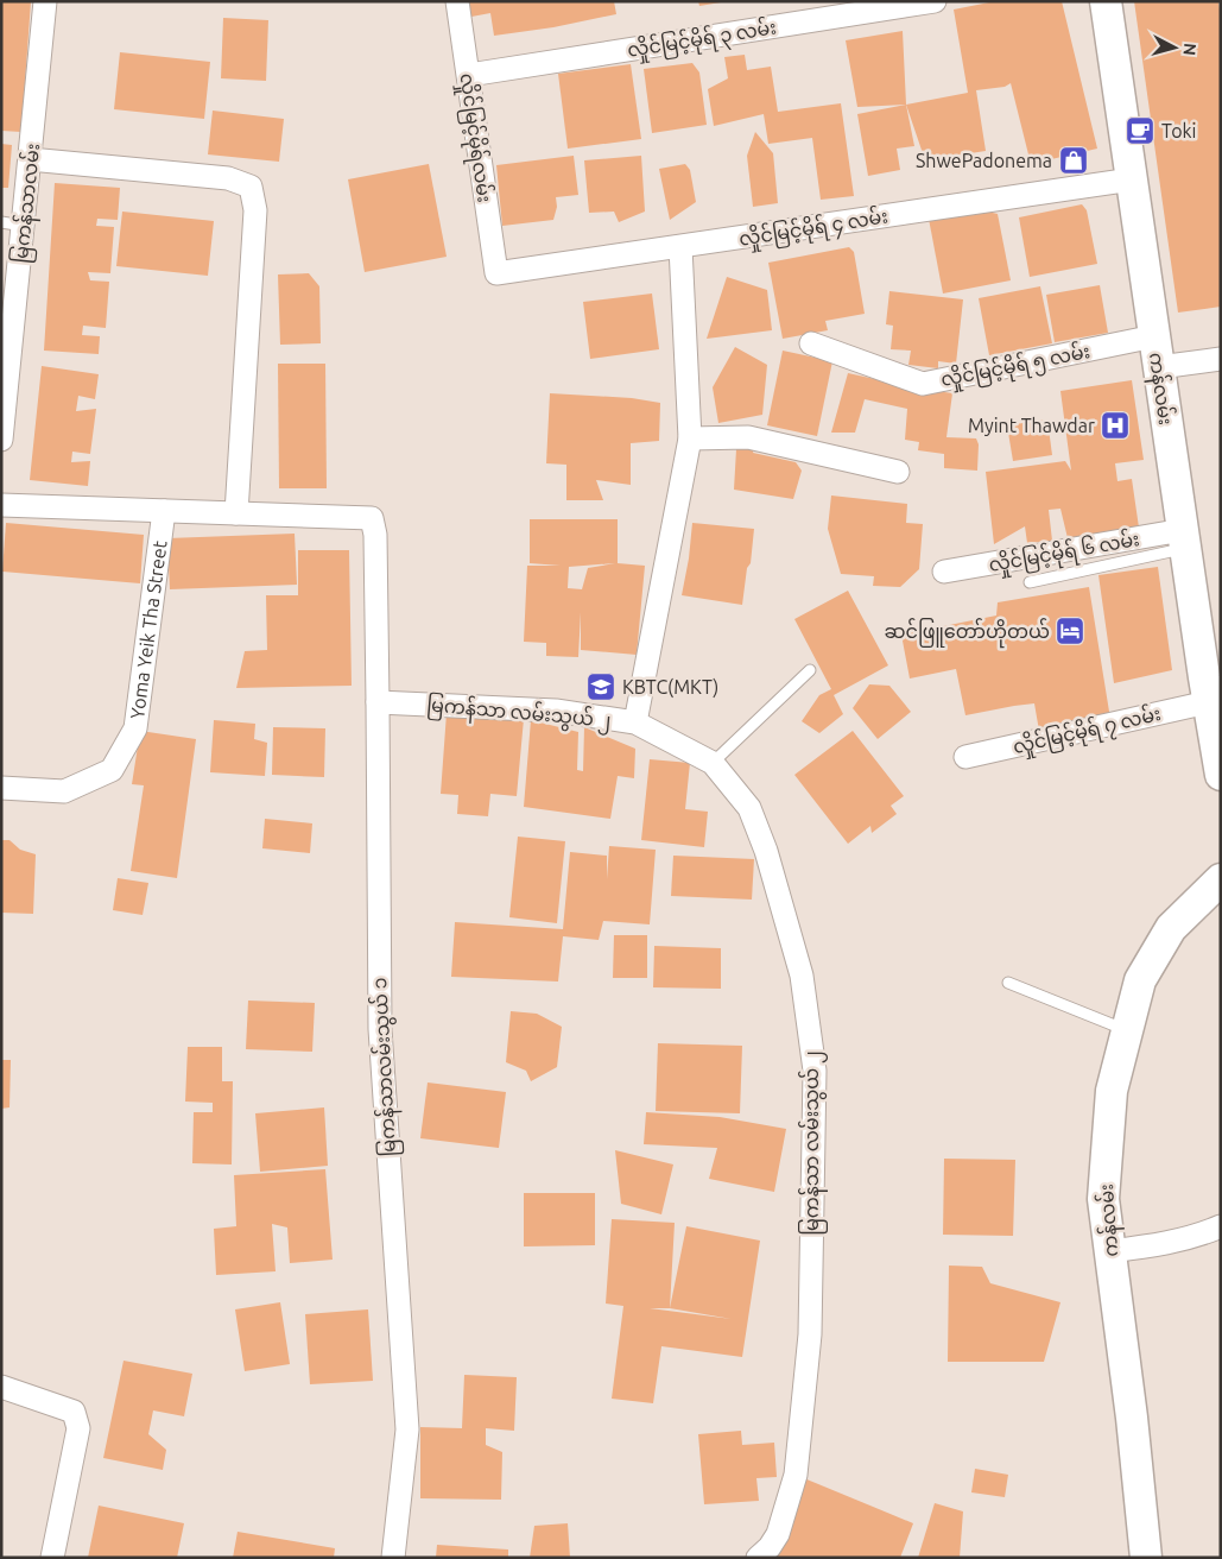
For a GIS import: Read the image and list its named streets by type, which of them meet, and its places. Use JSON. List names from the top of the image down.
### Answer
{
  "streets": {
    "main road": ["ကန်လမ်း"],
    "street": [
      "လှိုင်မြင့်မိုရ် ၃ လမ်း",
      "လှိုင်မြင့်မိုရ်လမ်း",
      "မြကန်သာလမ်း",
      "လှိုင်မြင့်မိုရ် ၄ လမ်း",
      "လှိုင်မြင့်မိုရ် ၅ လမ်း",
      "လှိုင်မြင့်မိုရ် ၆ လမ်း",
      "Yoma Yeik Tha Street",
      "မြကန်သာ လမ်းသွယ် ၂",
      "လှိုင်မြင့်မိုရ် ၇ လမ်း",
      "မြကန်သာလမ်းသွယ် ၁"
    ]
  },
  "crossings": [
    ["လှိုင်မြင့်မိုရ် ၃ လမ်း", "လှိုင်မြင့်မိုရ်လမ်း"],
    ["လှိုင်မြင့်မိုရ်လမ်း", "လှိုင်မြင့်မိုရ် ၄ လမ်း"],
    ["လှိုင်မြင့်မိုရ် ၄ လမ်း", "ကန်လမ်း"],
    ["လှိုင်မြင့်မိုရ် ၅ လမ်း", "ကန်လမ်း"],
    ["ကန်လမ်း", "လှိုင်မြင့်မိုရ် ၆ လမ်း"],
    ["ကန်လမ်း", "လှိုင်မြင့်မိုရ် ၇ လမ်း"],
    ["မြကန်သာ လမ်းသွယ် ၂", "မြကန်သာလမ်းသွယ် ၁"]
  ],
  "places": {
    "cafe": ["Toki"],
    "shop": ["ShwePadonema"],
    "hospital": ["Myint Thawdar"],
    "hotel": ["ဆင်ဖြူတော်ဟိုတယ်"],
    "school or university": ["KBTC(MKT)"]
  },
  "north": "right"
}
